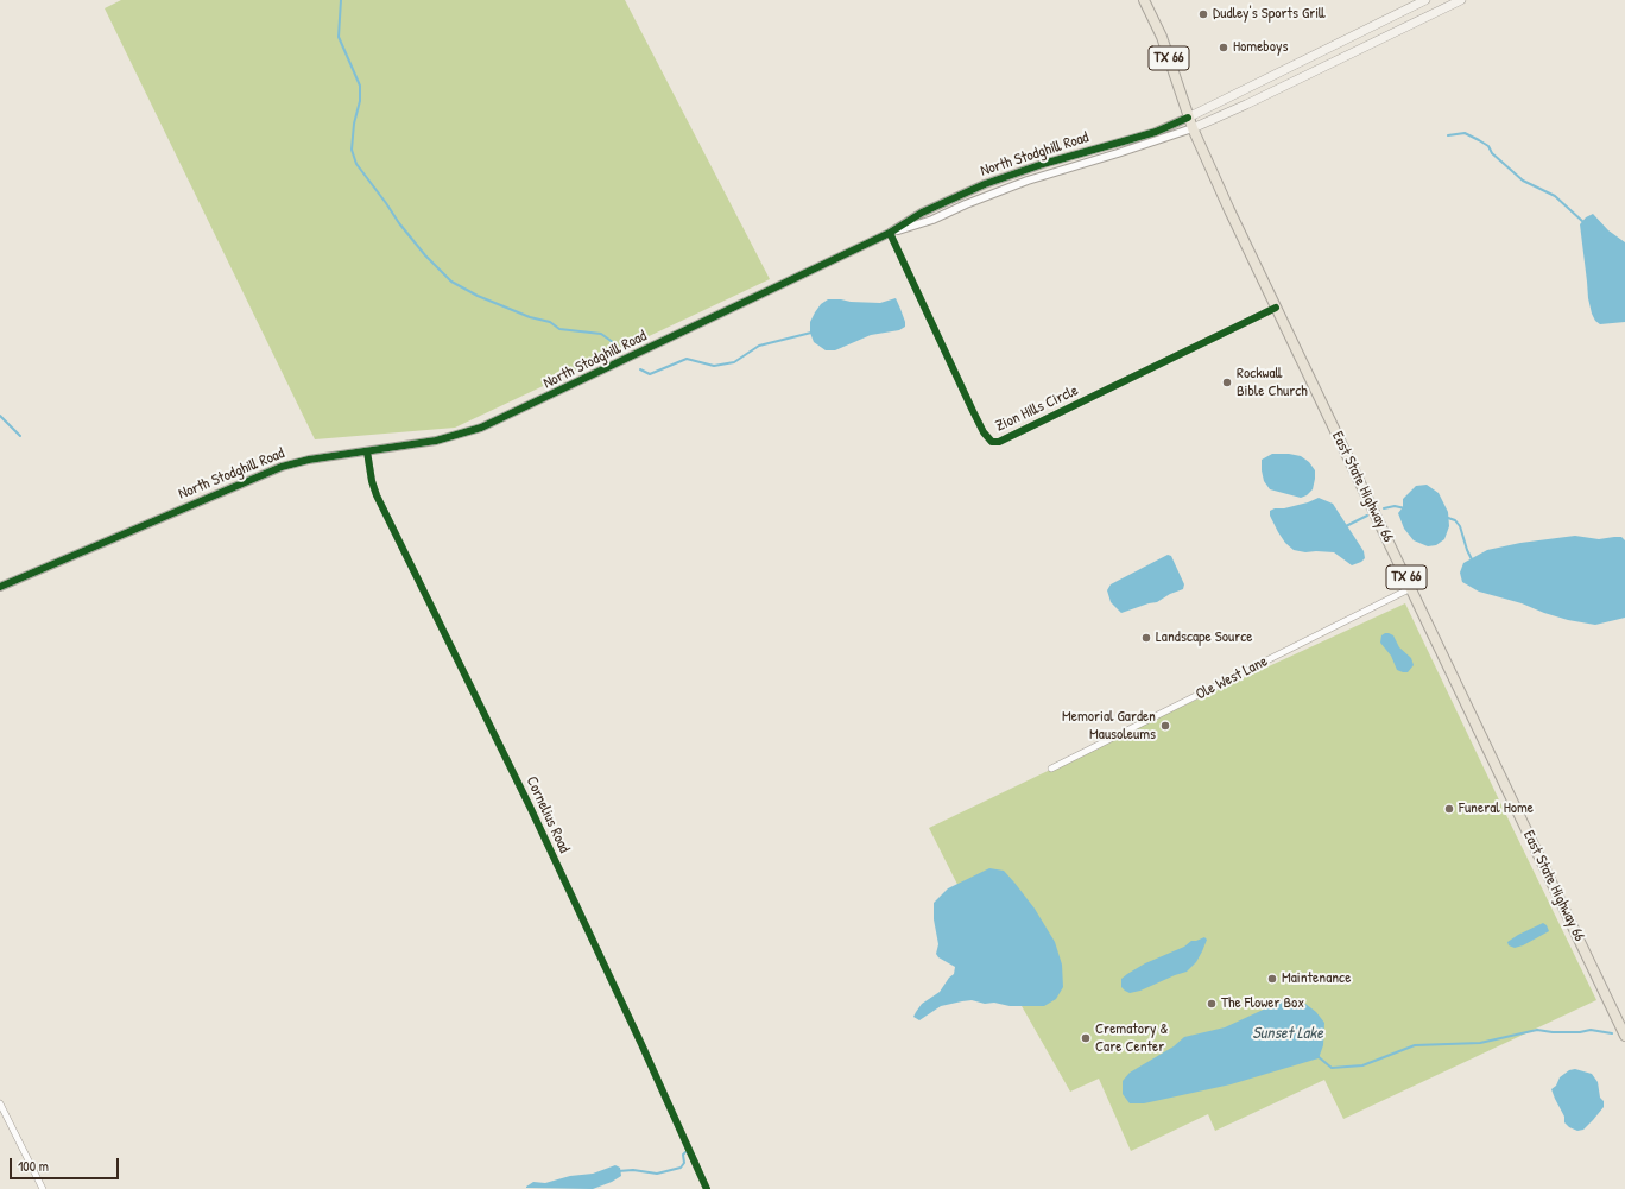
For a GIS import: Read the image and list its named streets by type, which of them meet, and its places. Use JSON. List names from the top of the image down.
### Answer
{
  "streets": {
    "main road": ["TX 66", "North Stodghill Road", "East State Highway 66"],
    "street": ["Zion Hills Circle", "Ole West Lane", "Cornelius Road"]
  },
  "crossings": [
    ["TX 66", "North Stodghill Road"],
    ["TX 66", "East State Highway 66"],
    ["North Stodghill Road", "Zion Hills Circle"],
    ["North Stodghill Road", "East State Highway 66"],
    ["North Stodghill Road", "Cornelius Road"],
    ["Zion Hills Circle", "East State Highway 66"],
    ["East State Highway 66", "Ole West Lane"]
  ],
  "water": ["Sunset Lake"],
  "places": [
    "Dudley's Sports Grill",
    "Homeboys",
    "Rockwall Bible Church",
    "Landscape Source",
    "Memorial Garden Mausoleums",
    "Funeral Home",
    "Maintenance",
    "The Flower Box",
    "Crematory & Care Center"
  ],
  "scale_bar": "100 m"
}
